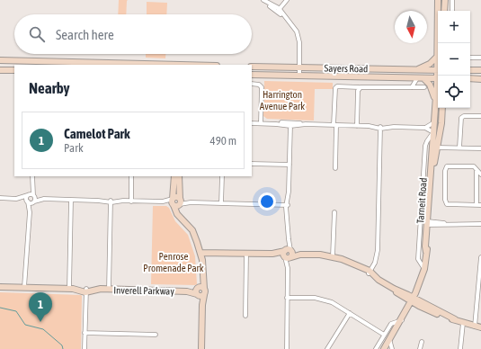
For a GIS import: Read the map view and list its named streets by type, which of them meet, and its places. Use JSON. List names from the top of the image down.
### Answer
{
  "streets": {
    "main road": ["Sayers Road", "Tarneit Road", "Inverell Parkway"]
  },
  "parks": ["Harrington Avenue Park", "Penrose Promenade Park"],
  "north": "bottom",
  "page": {
    "map_buttons": ["+", "−"],
    "search": "Search here",
    "heading": "Nearby",
    "list": [
      {
        "mark": "1",
        "name": "Camelot Park",
        "note": "Park",
        "value": "490 m"
      }
    ],
    "pins": "1"
  }
}
